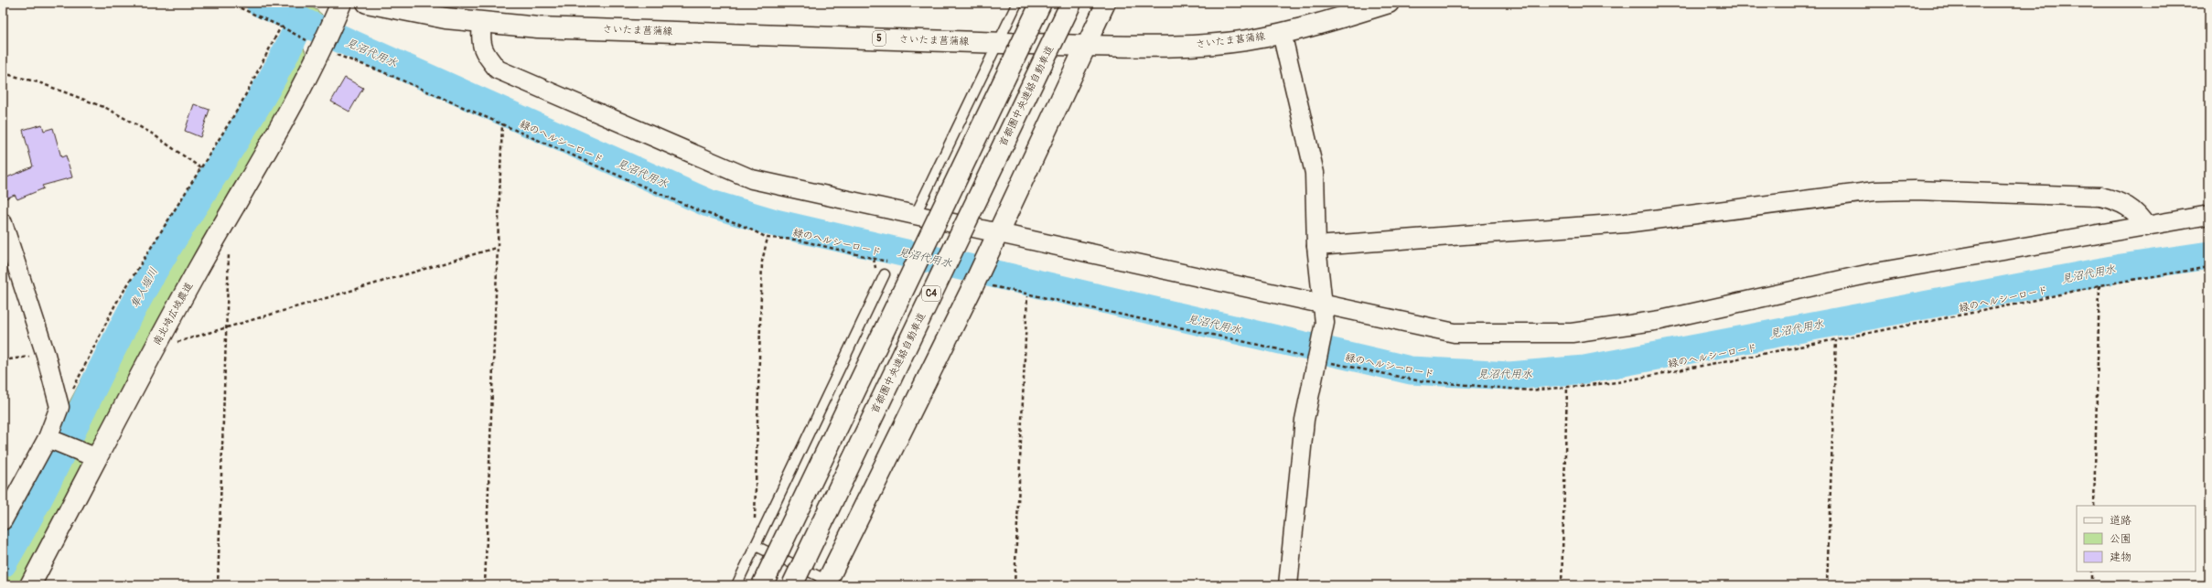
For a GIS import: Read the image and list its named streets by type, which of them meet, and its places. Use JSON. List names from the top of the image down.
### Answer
{
  "streets": {
    "main road": [
      "さいたま菖蒲線",
      "5",
      "首都圏中央連絡自動車道",
      "C4",
      "南北埼広域農道"
    ],
    "path": ["緑のヘルシーロード"]
  },
  "crossings": [
    ["緑のヘルシーロード", "南北埼広域農道"]
  ],
  "water": ["見沼代用水", "隼人堀川"],
  "legend": ["道路", "公園", "建物"]
}
